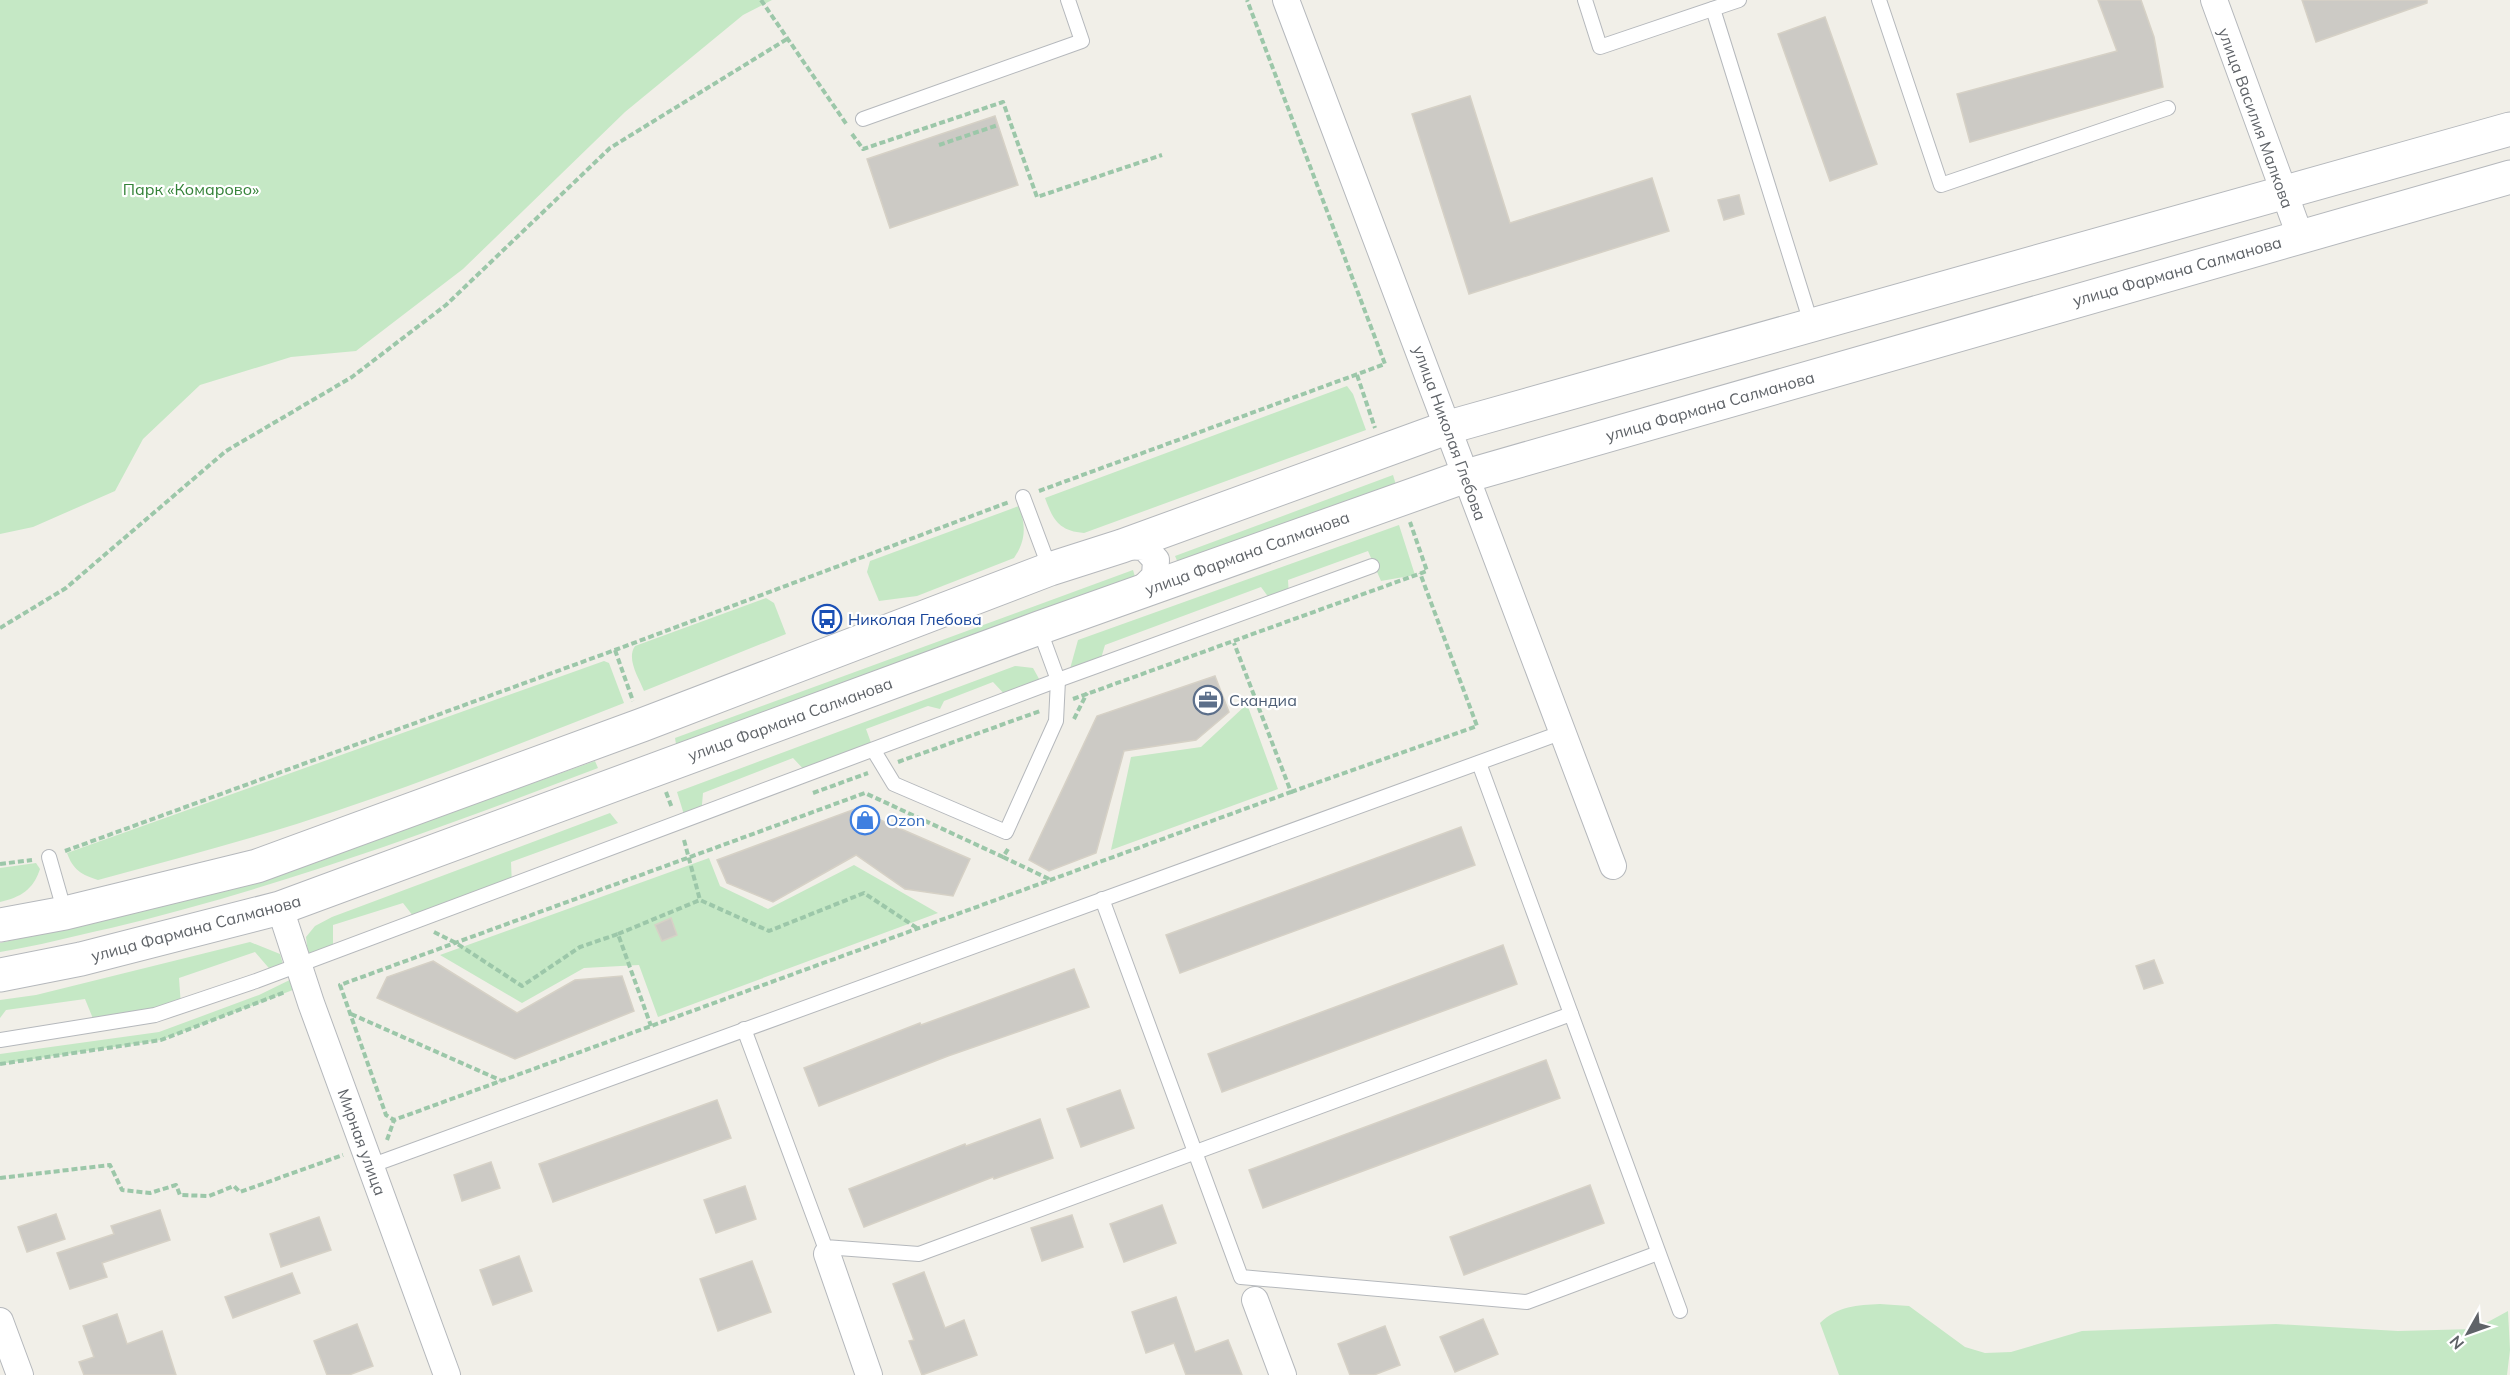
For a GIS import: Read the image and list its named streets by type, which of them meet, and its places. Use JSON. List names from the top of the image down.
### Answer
{
  "streets": {
    "street": [
      "улица Василия Малкова",
      "улица Фармана Салманова",
      "улица Николая Глебова",
      "Мирная улица"
    ]
  },
  "crossings": [
    ["улица Василия Малкова", "улица Фармана Салманова"],
    ["улица Фармана Салманова", "улица Николая Глебова"],
    ["улица Фармана Салманова", "Мирная улица"]
  ],
  "parks": ["Парк «Комарово»"],
  "places": {
    "bus stop": ["Николая Глебова"],
    "office": ["Скандиа"],
    "shop": ["Ozon"]
  },
  "north": "bottom left"
}
